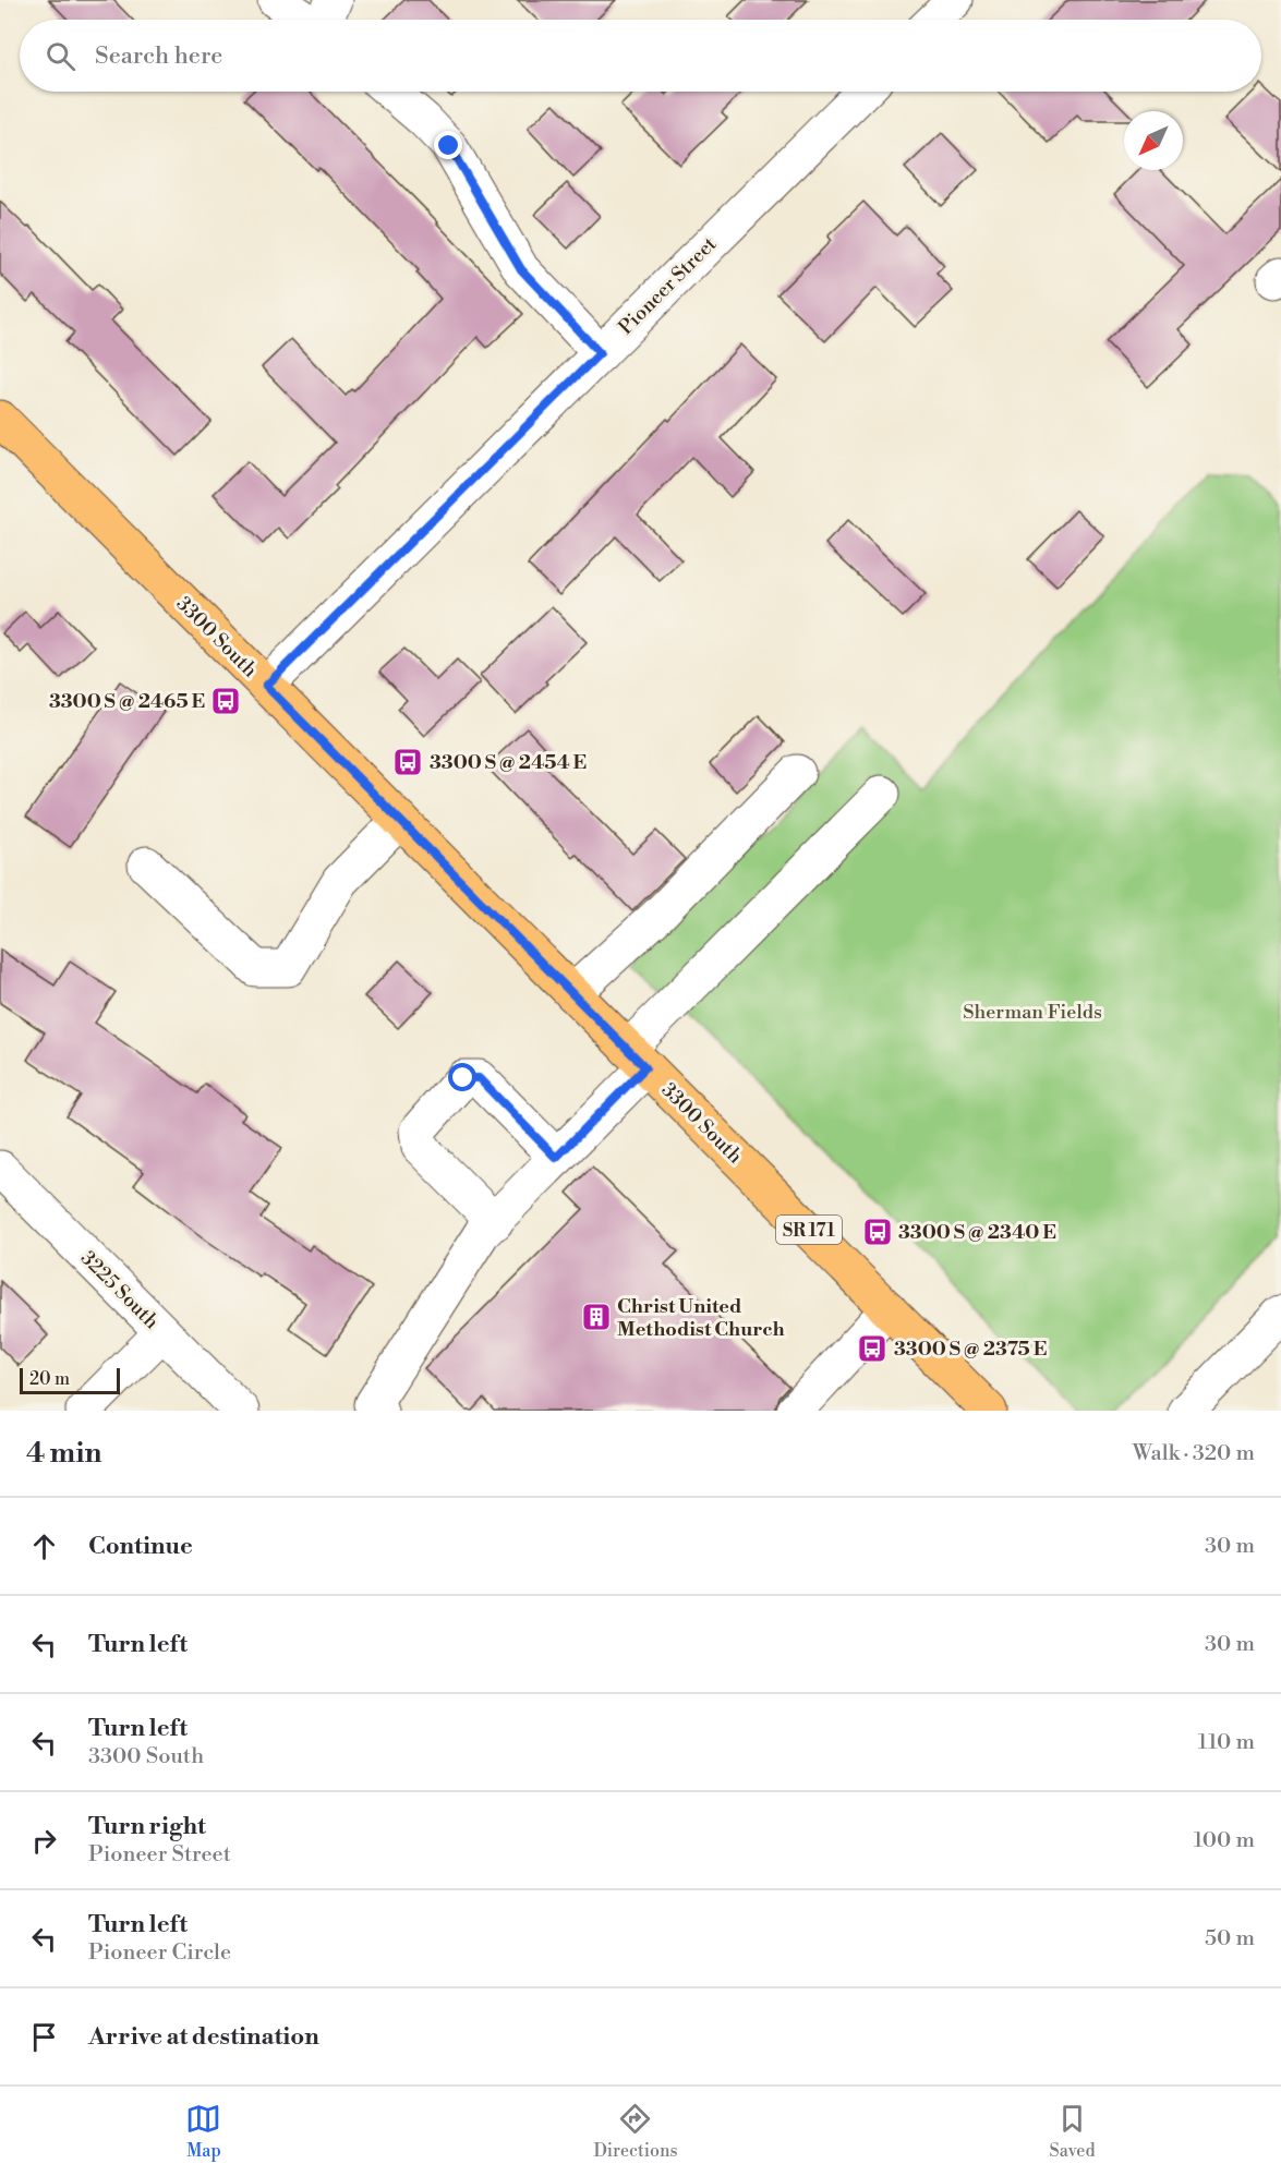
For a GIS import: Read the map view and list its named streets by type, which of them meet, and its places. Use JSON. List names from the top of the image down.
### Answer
{
  "streets": {
    "main road": ["3300 South", "SR 171"],
    "street": ["Pioneer Street", "3225 South"]
  },
  "crossings": [
    ["Pioneer Street", "3300 South"]
  ],
  "parks": ["Sherman Fields"],
  "places": {
    "bus stop": [
      "3300 S @ 2465 E",
      "3300 S @ 2454 E",
      "3300 S @ 2340 E",
      "3300 S @ 2375 E"
    ],
    "building": ["Christ United Methodist Church"]
  },
  "scale_bar": "20 m",
  "north": "bottom left",
  "page": {
    "search": "Search here",
    "scale": "20 m",
    "heading": ["4 min", "Walk · 320 m"],
    "list": [
      ["Continue", "30 m"],
      ["Turn left", "30 m"],
      ["Turn left", "3300 South", "110 m"],
      ["Turn right", "Pioneer Street", "100 m"],
      ["Turn left", "Pioneer Circle", "50 m"],
      "Arrive at destination"
    ],
    "nav": ["Map", "Directions", "Saved"]
  }
}
